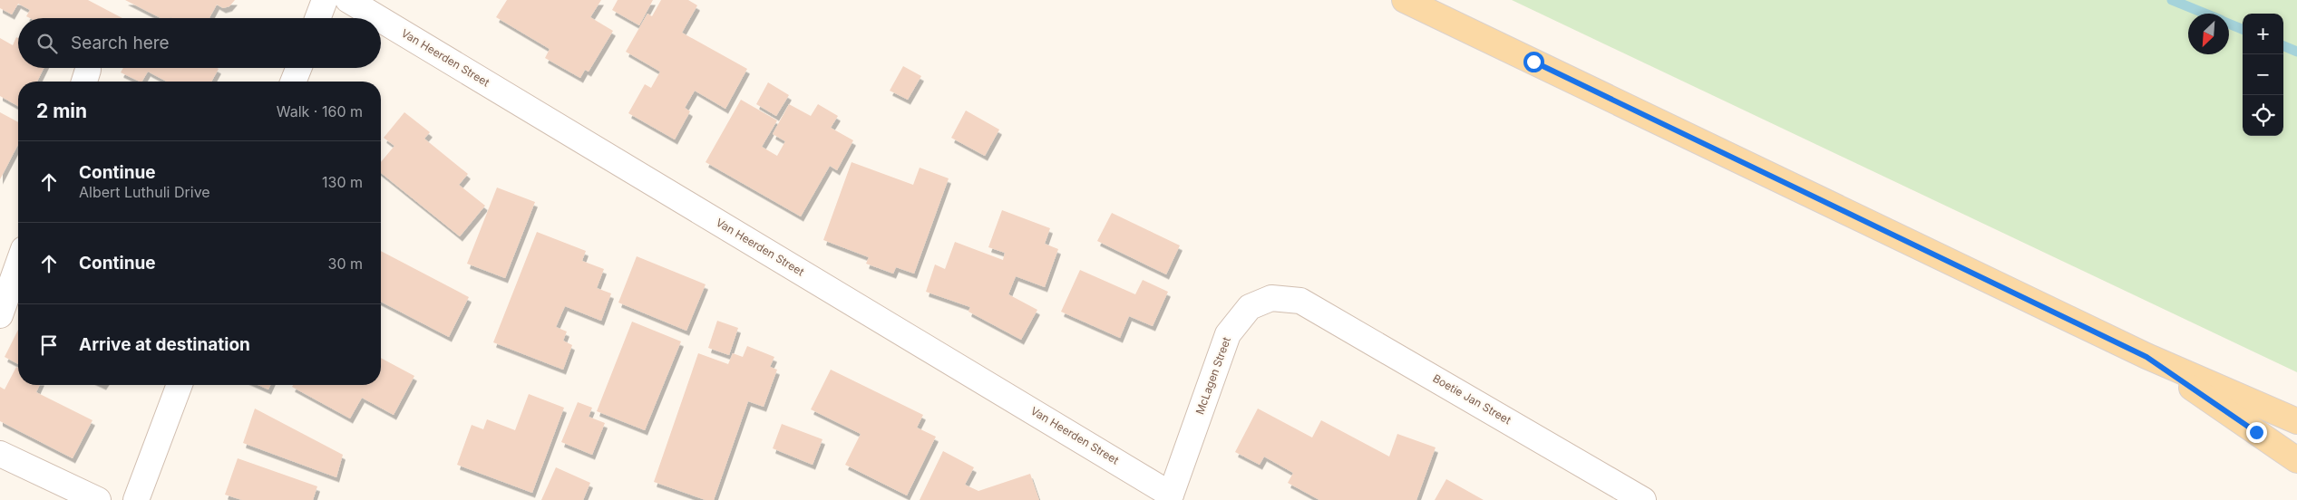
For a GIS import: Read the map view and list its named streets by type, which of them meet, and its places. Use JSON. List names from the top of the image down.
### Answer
{
  "streets": {
    "street": ["Van Heerden Street", "McLagen Street", "Boetie Jan Street"]
  },
  "crossings": [
    ["Van Heerden Street", "McLagen Street"],
    ["McLagen Street", "Boetie Jan Street"]
  ],
  "north": "bottom left",
  "page": {
    "map_buttons": ["+", "−"],
    "search": "Search here",
    "heading": ["2 min", "Walk · 160 m"],
    "list": [
      ["Continue", "Albert Luthuli Drive", "130 m"],
      ["Continue", "30 m"],
      "Arrive at destination"
    ]
  }
}
